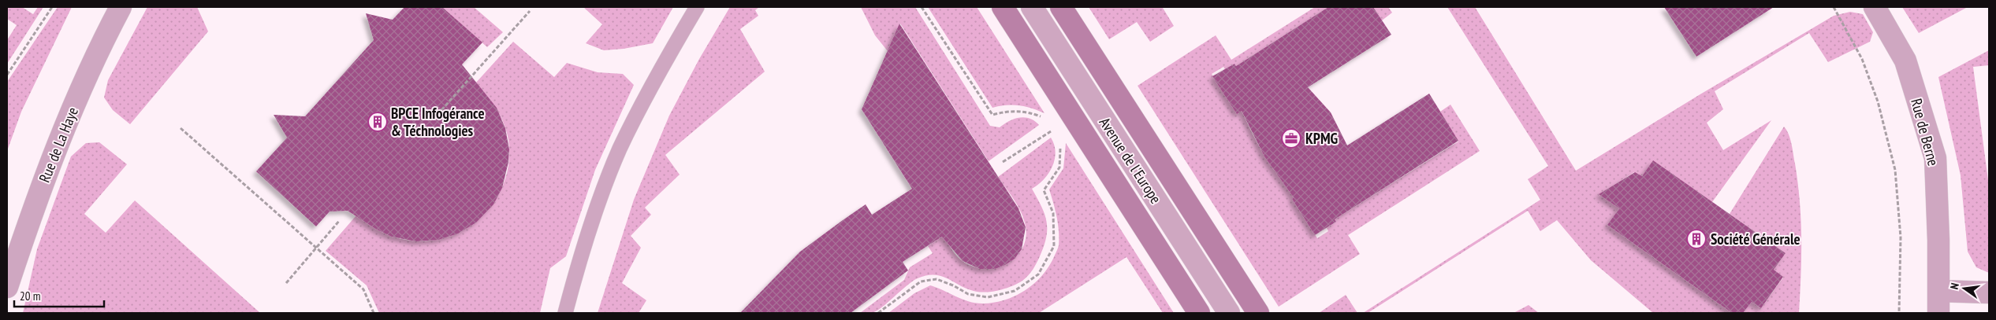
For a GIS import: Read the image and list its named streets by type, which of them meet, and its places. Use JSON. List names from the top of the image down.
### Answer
{
  "streets": {
    "street": ["Rue de Berne", "Rue de La Haye", "Avenue de l'Europe"]
  },
  "places": {
    "building": ["BPCE Infogérance & Téchnologies", "Société Générale"],
    "office": ["KPMG"]
  },
  "scale_bar": "20 m",
  "north": "left"
}
